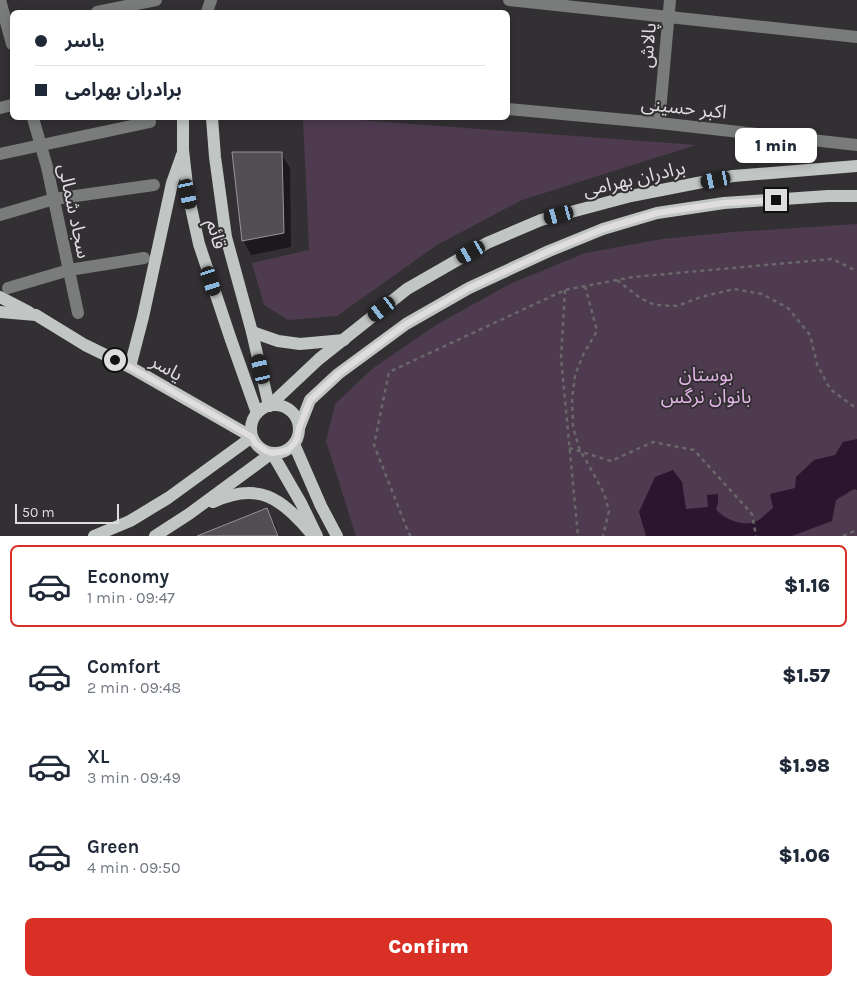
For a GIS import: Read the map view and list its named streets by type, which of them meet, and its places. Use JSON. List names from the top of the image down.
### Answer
{
  "streets": {
    "main road": ["برادران بهرامی", "قائم", "یاسر"],
    "street": ["پالاش", "اکبر حسینی", "سجاد شمالی"]
  },
  "crossings": [
    ["پالاش", "اکبر حسینی"],
    ["برادران بهرامی", "قائم"],
    ["برادران بهرامی", "یاسر"],
    ["قائم", "یاسر"]
  ],
  "parks": ["بوستان بانوان نرگس"],
  "scale_bar": "50 m",
  "page": {
    "banner": ["یاسر", "برادران بهرامی"],
    "bubble": "1 min",
    "scale": "50 m",
    "list": [
      {
        "name": "Economy",
        "note": "1 min · 09:47",
        "value": "$1.16"
      },
      {
        "name": "Comfort",
        "note": "2 min · 09:48",
        "value": "$1.57"
      },
      {
        "name": "XL",
        "note": "3 min · 09:49",
        "value": "$1.98"
      },
      {
        "name": "Green",
        "note": "4 min · 09:50",
        "value": "$1.06"
      }
    ],
    "buttons": "Confirm"
  }
}
